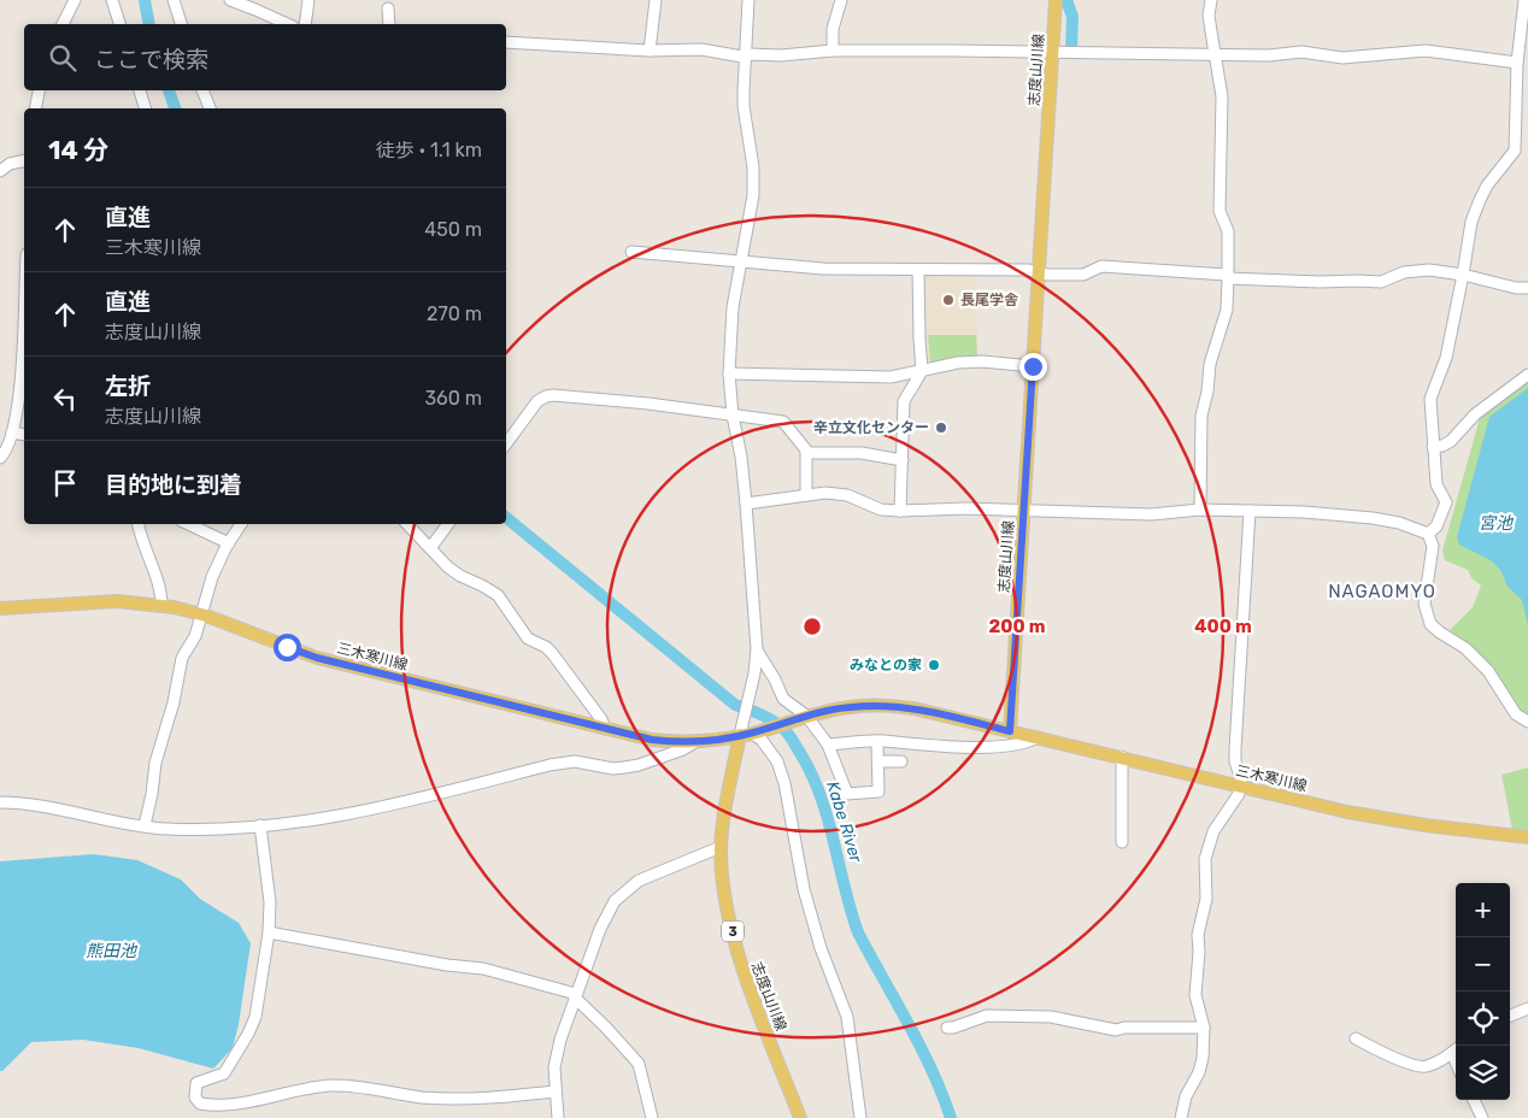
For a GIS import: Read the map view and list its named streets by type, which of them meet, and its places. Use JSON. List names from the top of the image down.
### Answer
{
  "streets": {
    "main road": ["志度山川線", "三木寒川線", "3"]
  },
  "crossings": [
    ["志度山川線", "三木寒川線"]
  ],
  "districts": ["NAGAOMYO"],
  "water": ["宮池", "Kabe River", "熊田池"],
  "places": ["長尾学舎", "辛立文化センター", "みなとの家"],
  "page": {
    "search": "ここで検索",
    "heading": ["14 分", "徒歩 · 1.1 km"],
    "list": [
      ["直進", "三木寒川線", "450 m"],
      ["直進", "志度山川線", "270 m"],
      ["左折", "志度山川線", "360 m"],
      "目的地に到着"
    ],
    "map_buttons": ["+", "−"]
  },
  "rings": ["200 m", "400 m"]
}
